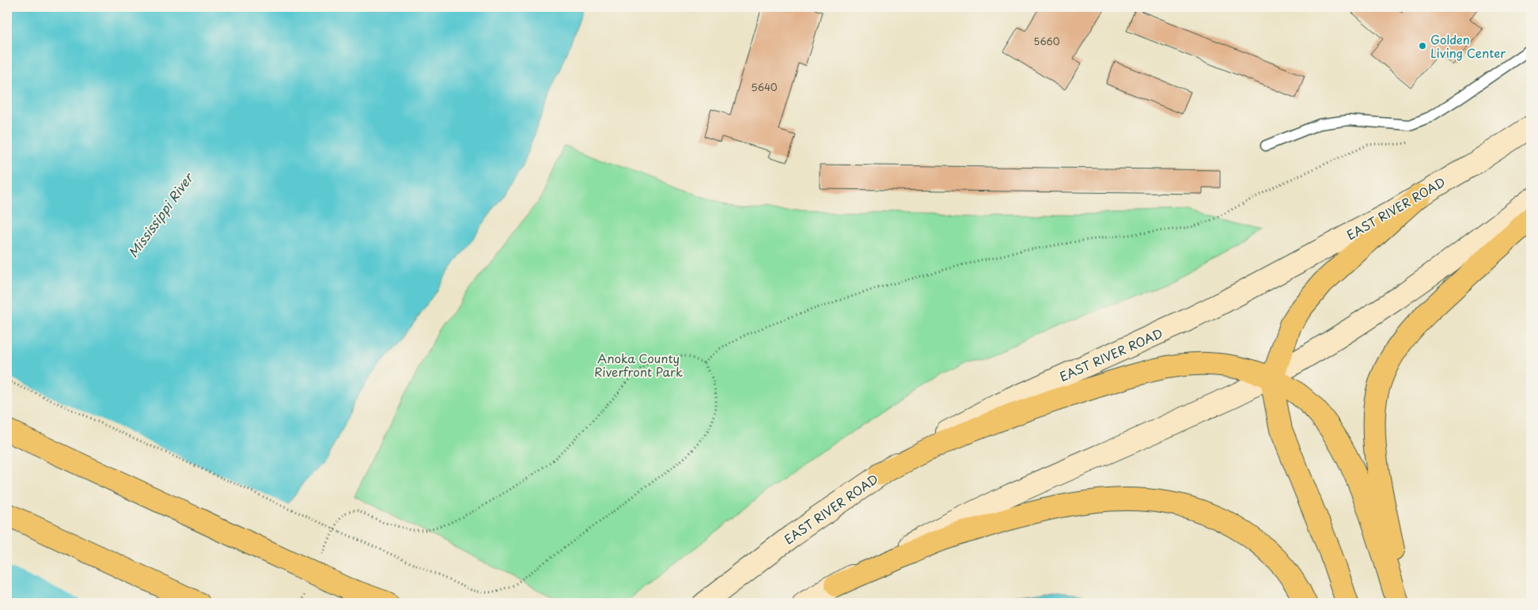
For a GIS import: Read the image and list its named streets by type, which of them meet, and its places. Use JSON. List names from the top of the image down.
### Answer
{
  "streets": {
    "main road": ["EAST RIVER ROAD"]
  },
  "water": ["Mississippi River"],
  "parks": ["Anoka County Riverfront Park"],
  "places": ["Golden Living Center"],
  "house_numbers": ["5660", "5640"]
}
